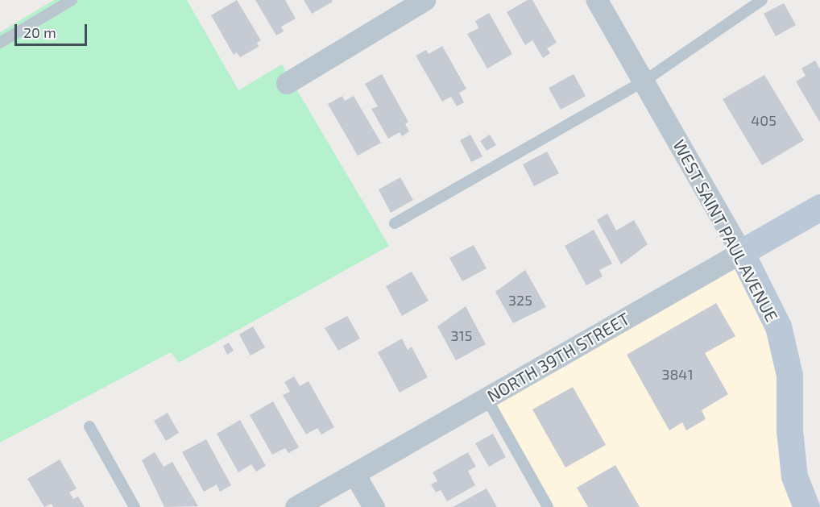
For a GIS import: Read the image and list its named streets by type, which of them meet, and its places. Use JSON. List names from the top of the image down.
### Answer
{
  "streets": {
    "street": ["WEST SAINT PAUL AVENUE", "NORTH 39TH STREET"]
  },
  "crossings": [
    ["WEST SAINT PAUL AVENUE", "NORTH 39TH STREET"]
  ],
  "house_numbers": [
    "405",
    "325",
    "315",
    "3841"
  ],
  "scale_bar": "20 m"
}
